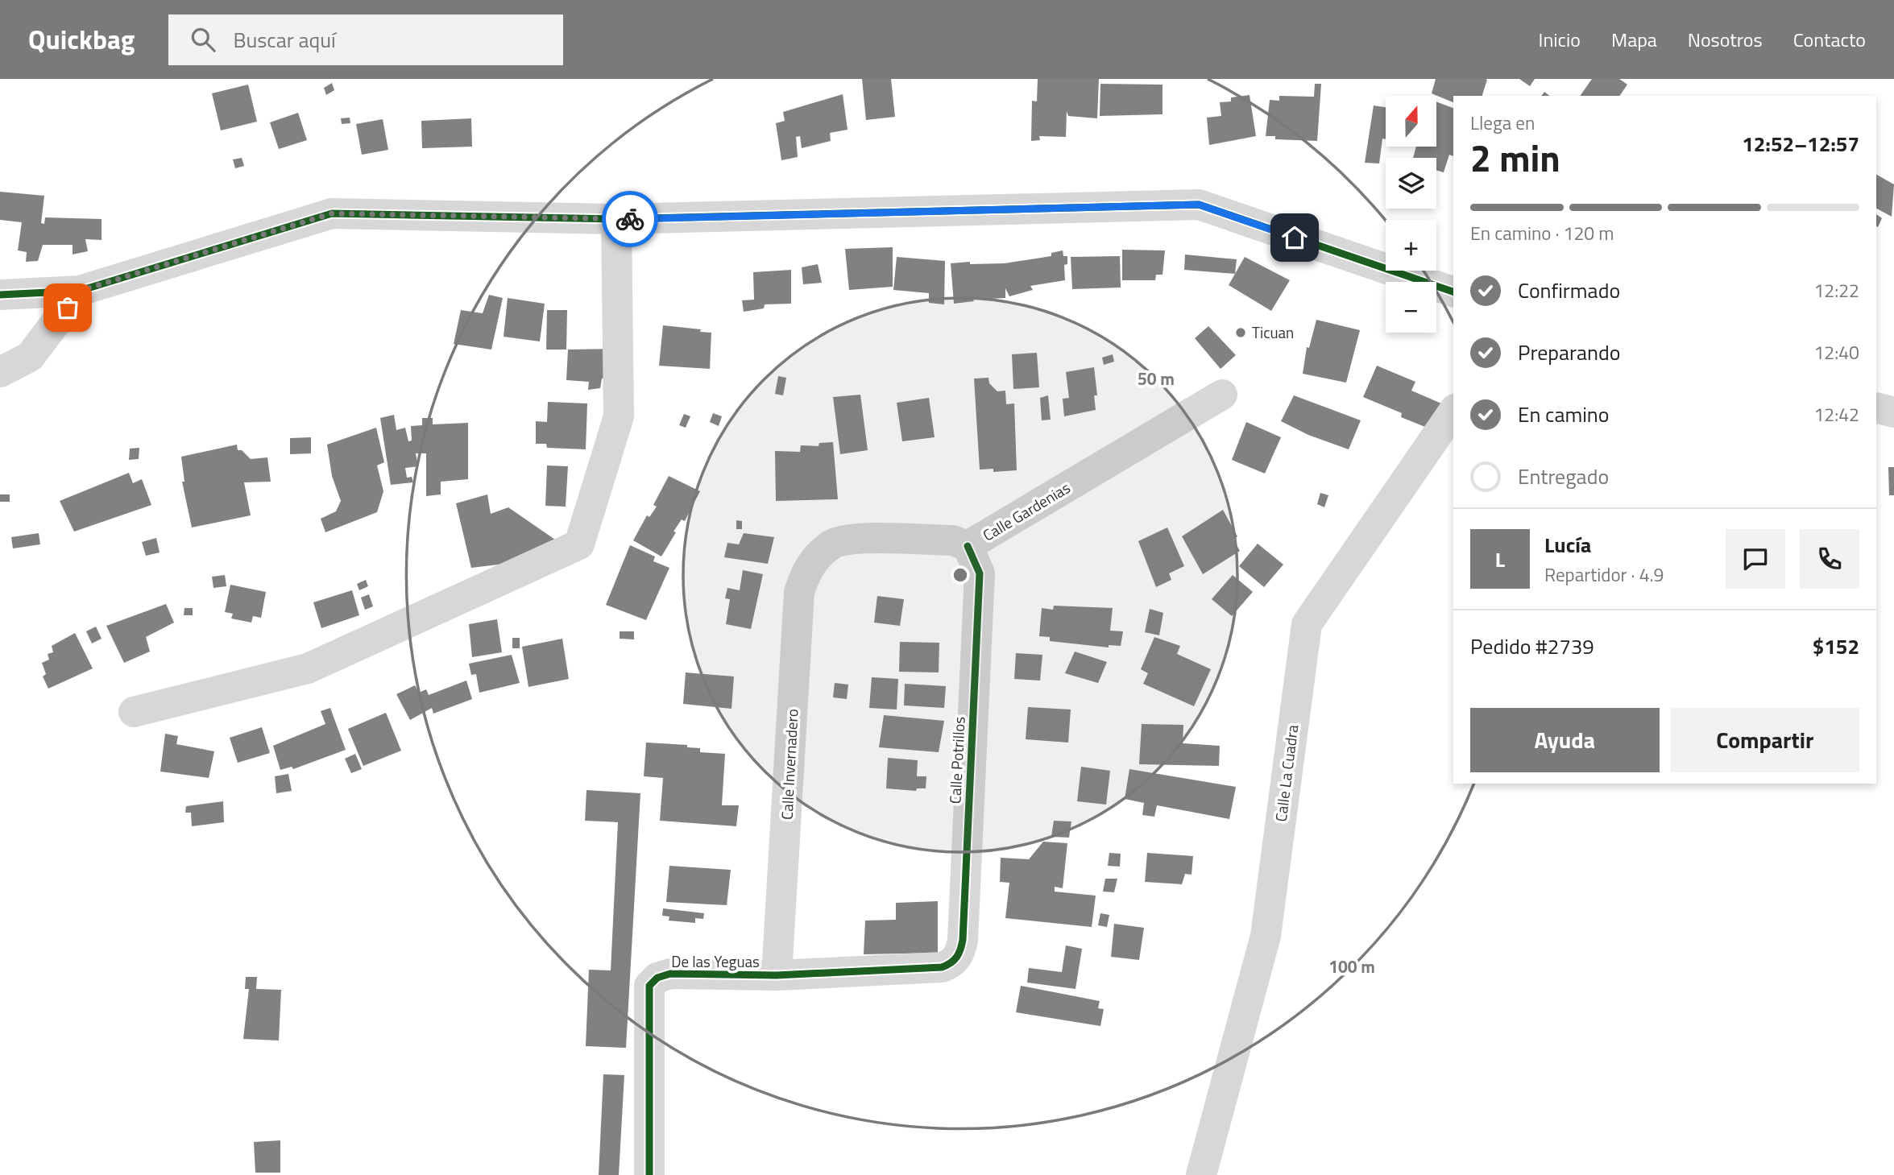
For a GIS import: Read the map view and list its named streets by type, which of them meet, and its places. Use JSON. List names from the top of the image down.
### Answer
{
  "streets": {
    "street": [
      "Calle Gardenias",
      "Calle Potrillos",
      "Calle Invernadero",
      "Calle La Cuadra",
      "De las Yeguas"
    ]
  },
  "crossings": [
    ["Calle Gardenias", "Calle Potrillos"],
    ["Calle Gardenias", "Calle Invernadero"],
    ["Calle Potrillos", "De las Yeguas"],
    ["Calle Invernadero", "De las Yeguas"]
  ],
  "places": ["Ticuan"],
  "north": "top",
  "page": {
    "header": "Quickbag",
    "search": "Buscar aquí",
    "nav": [
      "Inicio",
      "Mapa",
      "Nosotros",
      "Contacto"
    ],
    "map_buttons": ["+", "−"],
    "heading": ["2 min", "Llega en", "12:52–12:57"],
    "panel": [
      "Lucía",
      "Repartidor · 4.9",
      "Pedido #2739",
      "$152"
    ],
    "bar": "En camino · 120 m",
    "list": [
      ["Confirmado", "12:22"],
      ["Preparando", "12:40"],
      ["En camino", "12:42"],
      "Entregado"
    ],
    "round": "L",
    "buttons": ["Ayuda", "Compartir"]
  },
  "rings": ["50 m", "100 m"]
}
